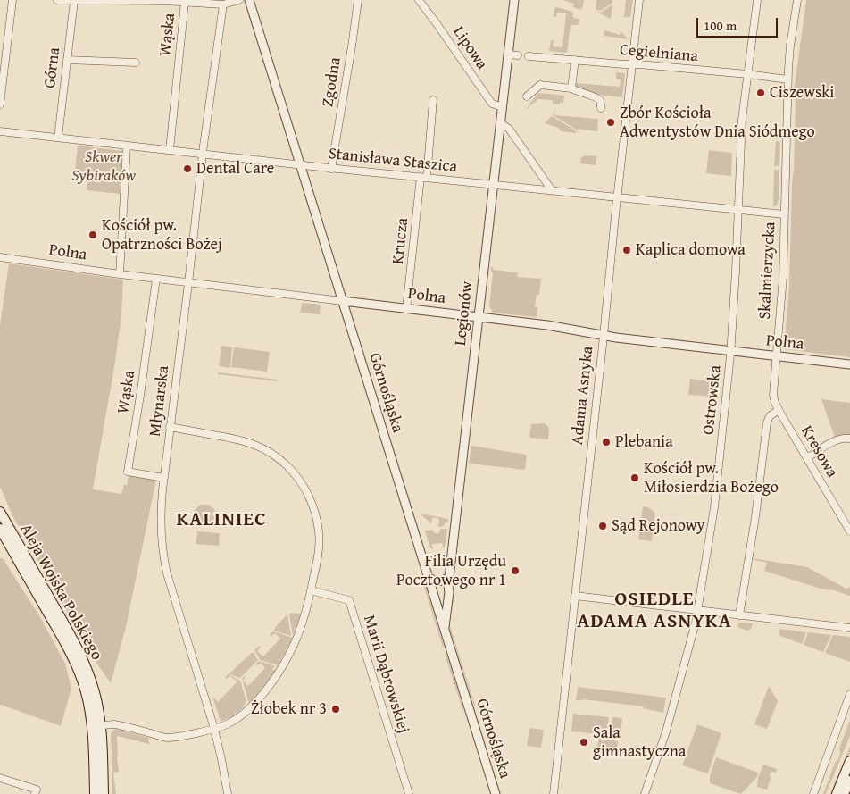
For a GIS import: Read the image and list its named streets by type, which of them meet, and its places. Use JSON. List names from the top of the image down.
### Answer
{
  "streets": {
    "main road": ["Aleja Wojska Polskiego"],
    "street": [
      "Wąska",
      "Lipowa",
      "Cegielniana",
      "Górna",
      "Zgodna",
      "Stanisława Staszica",
      "Krucza",
      "Polna",
      "Skalmierzycka",
      "Legionów",
      "Górnośląska",
      "Adama Asnyka",
      "Ostrowska",
      "Młynarska",
      "Kresowa",
      "Marii Dąbrowskiej"
    ]
  },
  "crossings": [
    ["Wąska", "Stanisława Staszica"],
    ["Wąska", "Polna"],
    ["Wąska", "Młynarska"],
    ["Lipowa", "Legionów"],
    ["Cegielniana", "Skalmierzycka"],
    ["Cegielniana", "Adama Asnyka"],
    ["Cegielniana", "Ostrowska"],
    ["Górna", "Stanisława Staszica"],
    ["Zgodna", "Stanisława Staszica"],
    ["Stanisława Staszica", "Krucza"],
    ["Stanisława Staszica", "Skalmierzycka"],
    ["Stanisława Staszica", "Legionów"],
    ["Stanisława Staszica", "Górnośląska"],
    ["Stanisława Staszica", "Adama Asnyka"],
    ["Stanisława Staszica", "Ostrowska"],
    ["Stanisława Staszica", "Młynarska"],
    ["Krucza", "Polna"],
    ["Polna", "Skalmierzycka"],
    ["Polna", "Legionów"],
    ["Polna", "Górnośląska"],
    ["Polna", "Adama Asnyka"],
    ["Polna", "Ostrowska"],
    ["Polna", "Młynarska"],
    ["Skalmierzycka", "Kresowa"],
    ["Legionów", "Górnośląska"]
  ],
  "districts": ["KALINIEC", "OSIEDLE ADAMA ASNYKA"],
  "parks": ["Skwer Sybiraków"],
  "places": [
    "Ciszewski",
    "Zbór Kościoła Adwentystów Dnia Siódmego",
    "Dental Care",
    "Kościół pw. Opatrzności Bożej",
    "Kaplica domowa",
    "Plebania",
    "Kościół pw. Miłosierdzia Bożego",
    "Sąd Rejonowy",
    "Filia Urzędu Pocztowego nr 1",
    "Żłobek nr 3",
    "Sala gimnastyczna"
  ],
  "scale_bar": "100 m"
}
